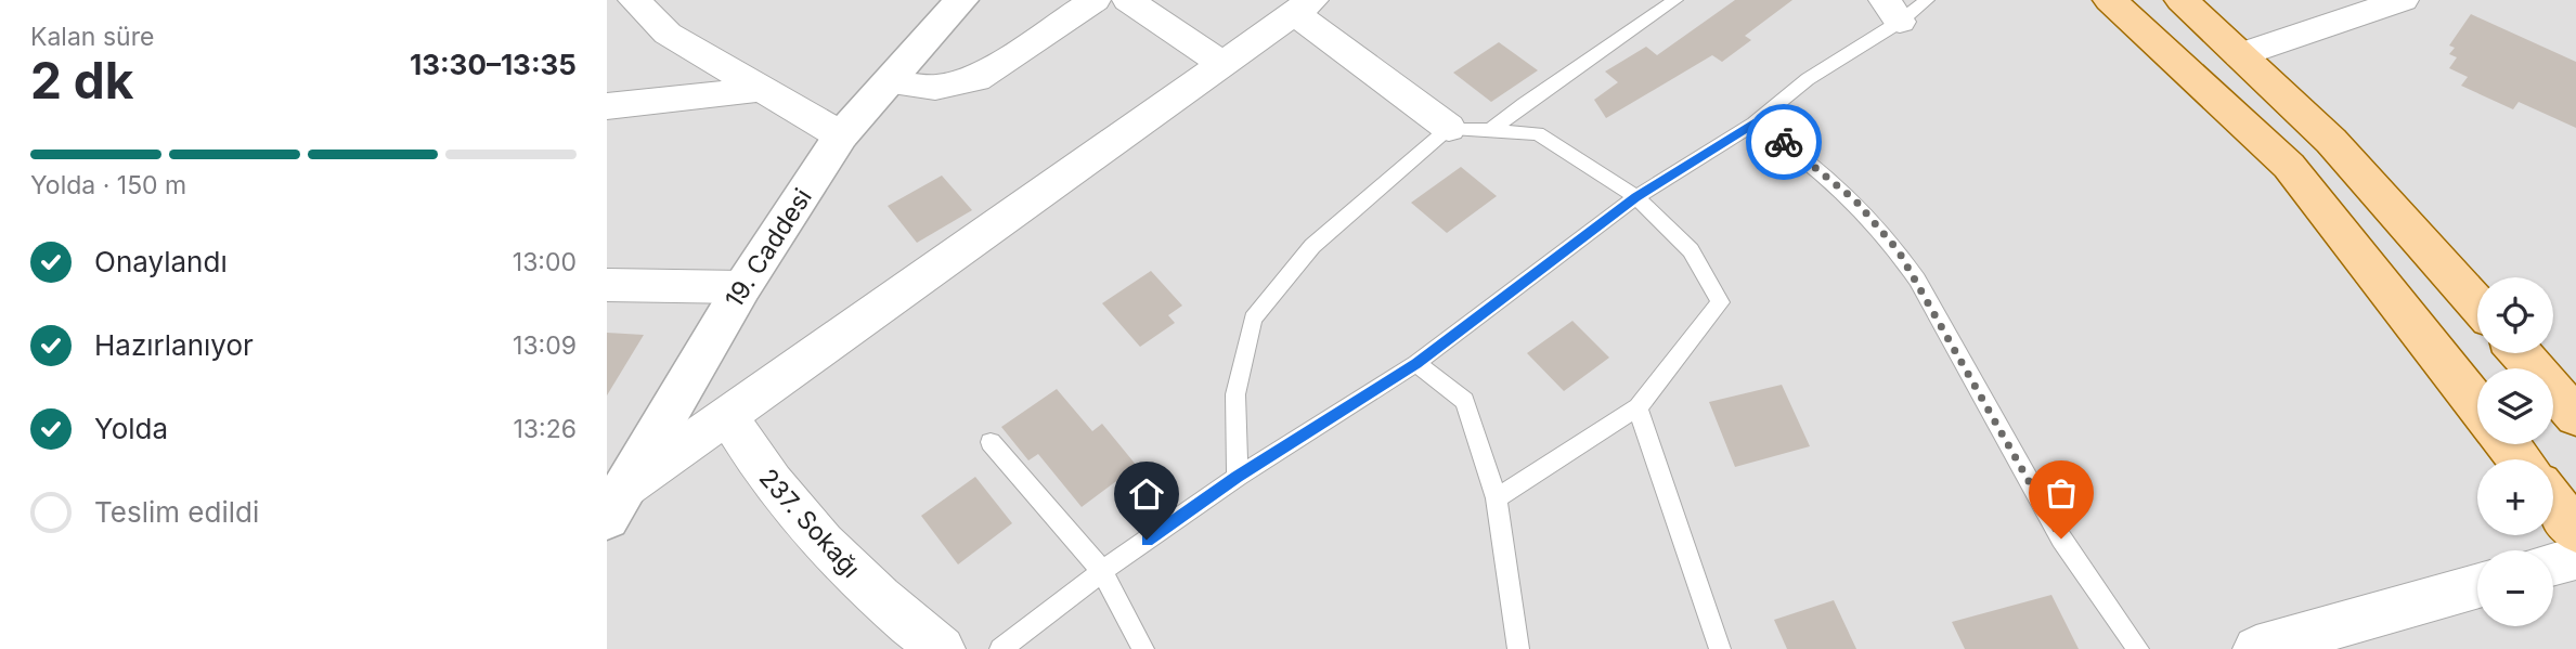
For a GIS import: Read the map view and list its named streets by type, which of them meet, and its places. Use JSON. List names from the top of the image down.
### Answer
{
  "streets": {
    "street": ["19. Caddesi", "237. Sokağı"]
  },
  "page": {
    "heading": ["2 dk", "Kalan süre", "13:30–13:35"],
    "bar": "Yolda · 150 m",
    "list": [
      ["Onaylandı", "13:00"],
      ["Hazırlanıyor", "13:09"],
      ["Yolda", "13:26"],
      "Teslim edildi"
    ],
    "map_buttons": ["+", "−"]
  }
}
